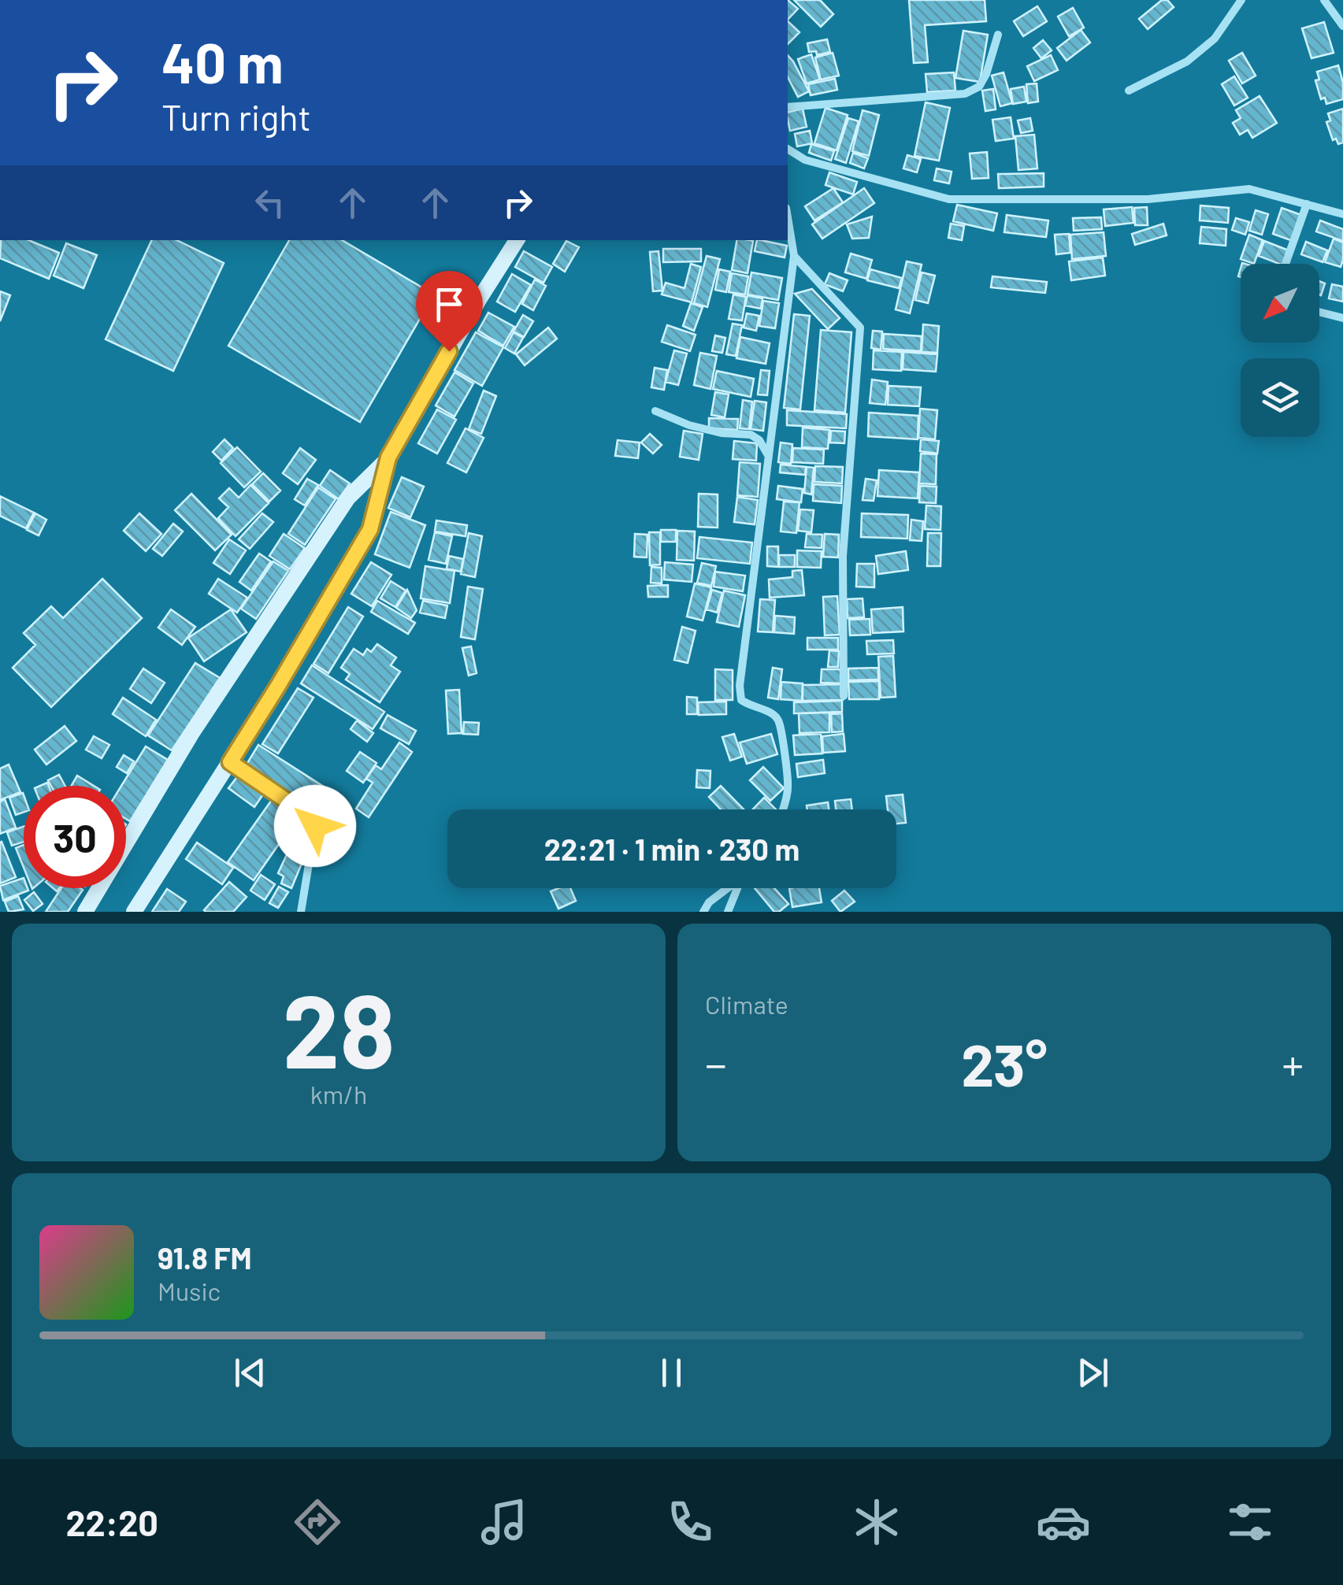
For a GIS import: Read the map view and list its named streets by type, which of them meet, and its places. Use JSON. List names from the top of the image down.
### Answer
{
  "north": "bottom left",
  "page": {
    "turn": ["40 m", "Turn right"],
    "limit": "30",
    "trip": "22:21 · 1 min · 230 m",
    "tile": [
      ["28", "km/h"],
      "Climate"
    ],
    "heat": ["−", "23°", "+"],
    "song": ["91.8 FM", "Music"],
    "tabs": "22:20"
  }
}
